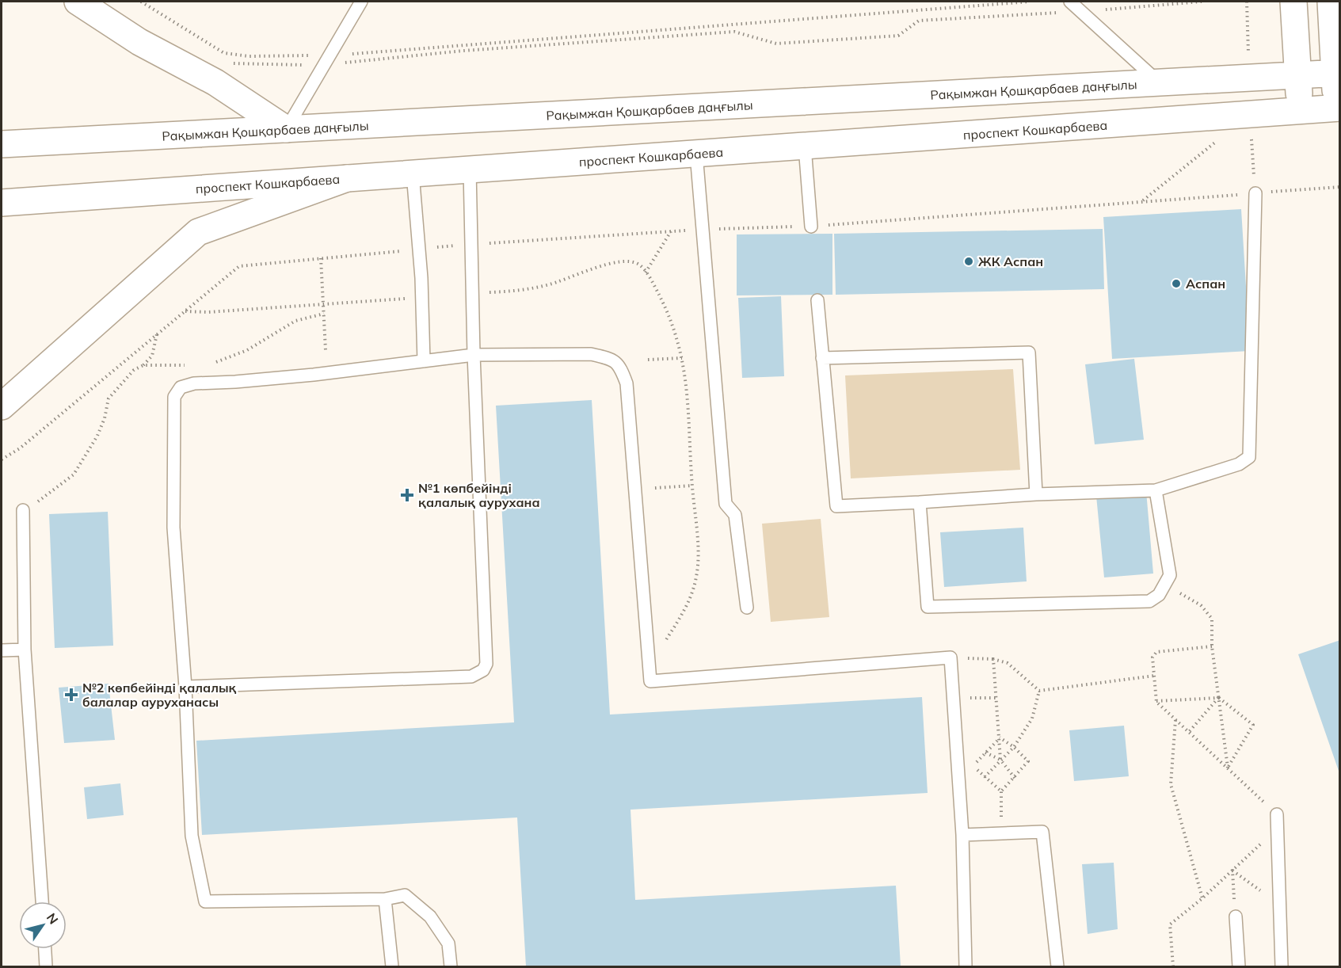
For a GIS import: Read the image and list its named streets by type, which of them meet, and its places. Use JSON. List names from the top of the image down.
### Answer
{
  "streets": {
    "main road": ["Рақымжан Қошқарбаев даңғылы", "проспект Кошкарбаева"]
  },
  "places": {
    "other": ["ЖК Аспан", "Аспан"],
    "health": ["№1 көпбейінді қалалық аурухана", "№2 көпбейінді қалалық балалар ауруханасы"]
  },
  "north": "top right"
}
